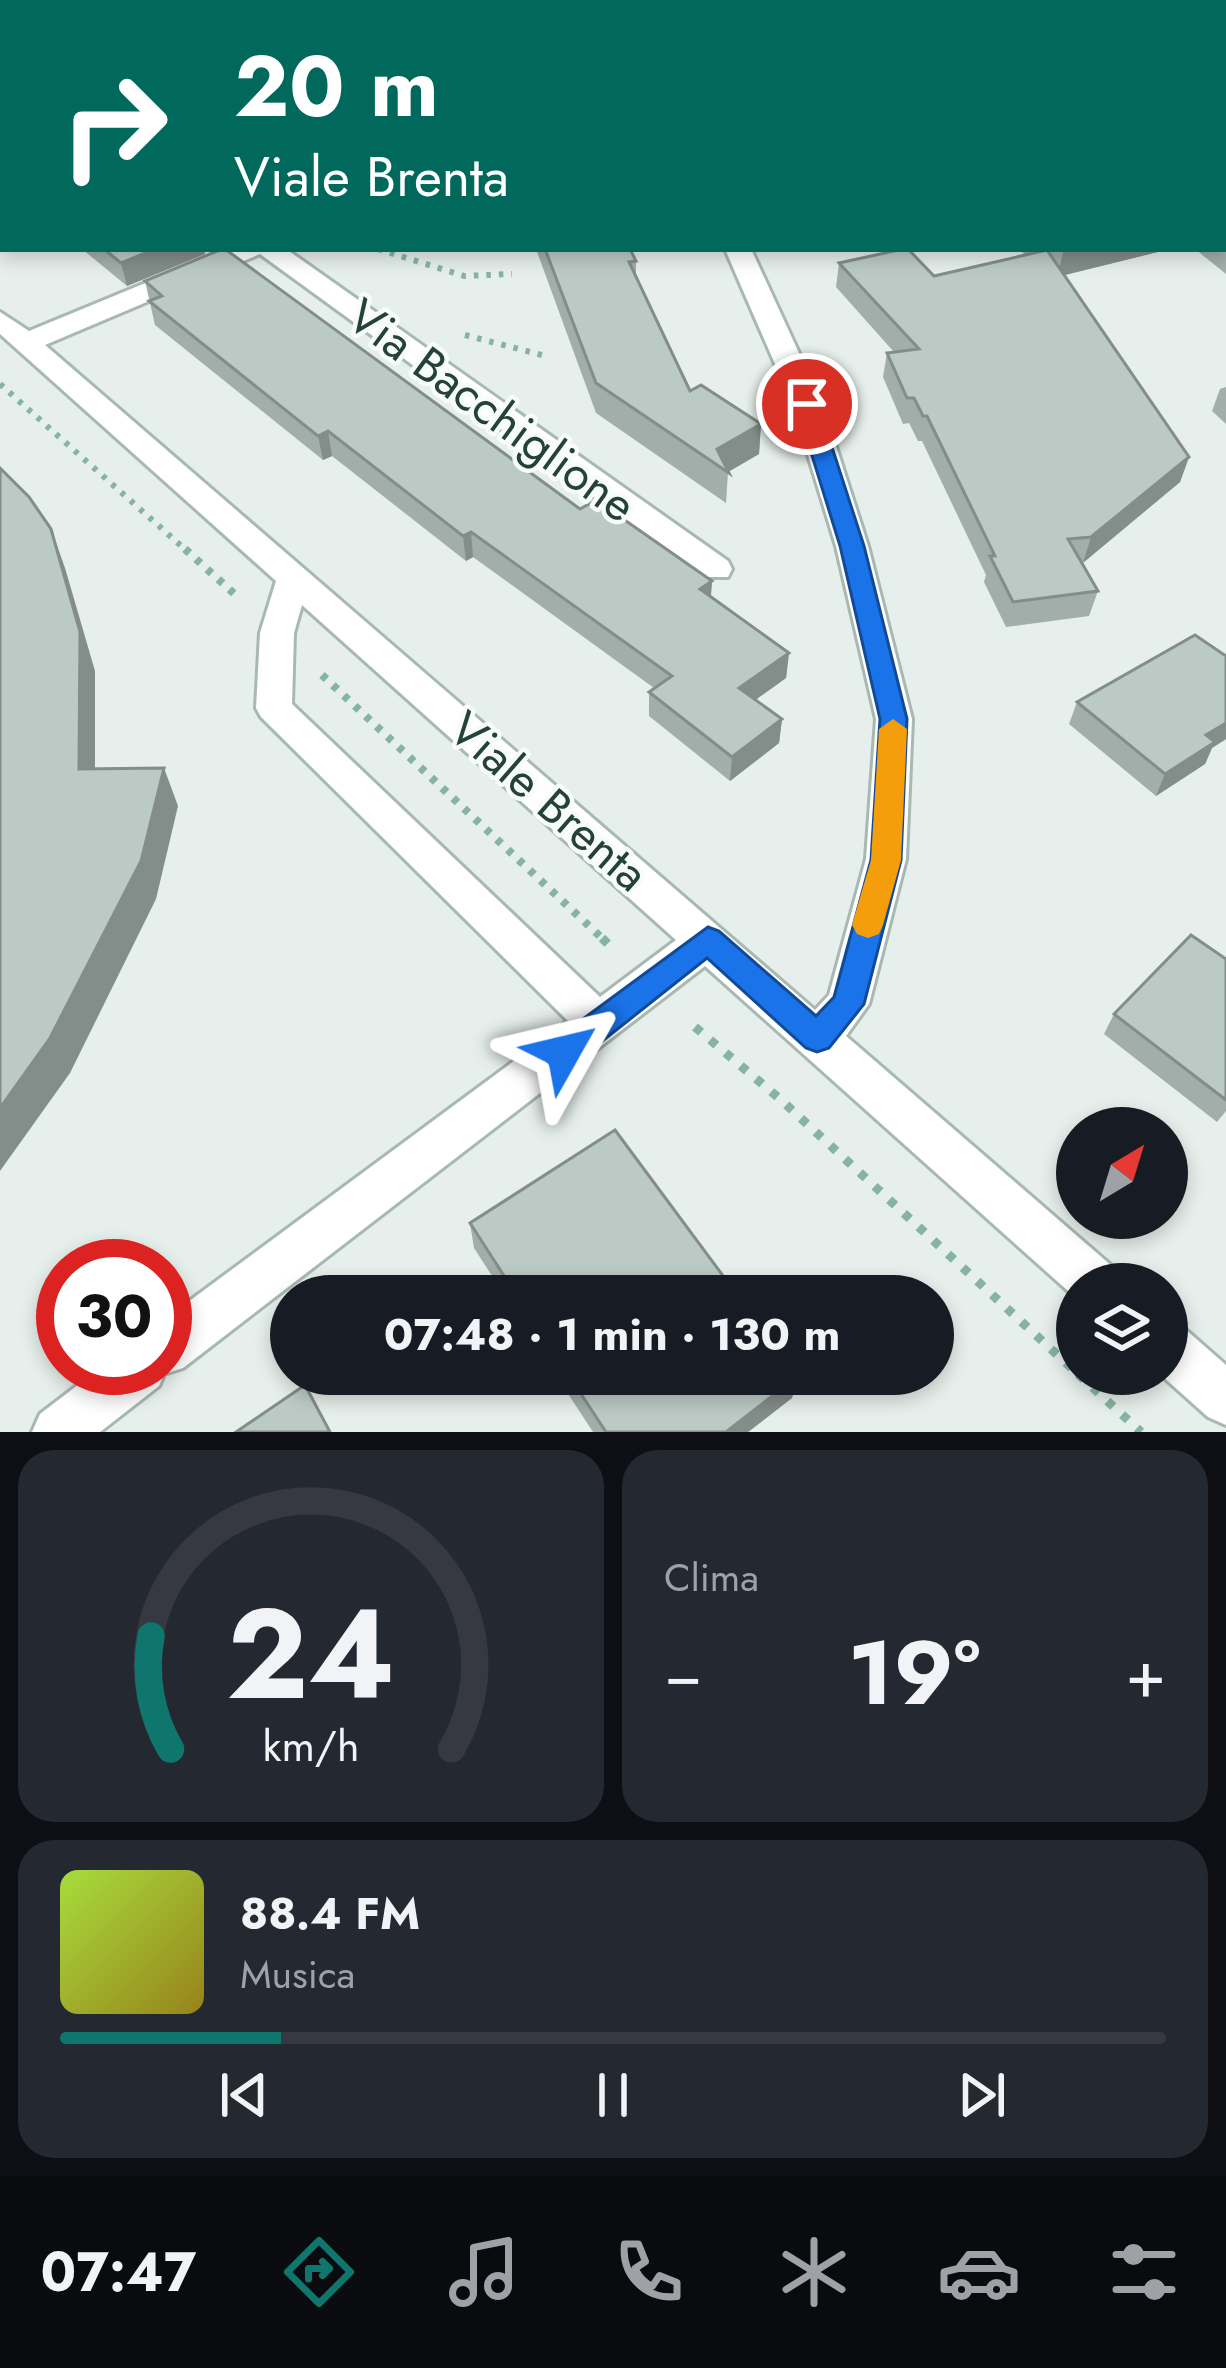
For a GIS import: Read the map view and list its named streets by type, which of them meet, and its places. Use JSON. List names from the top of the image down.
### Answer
{
  "streets": {
    "street": ["Via Bacchiglione", "Viale Brenta"]
  },
  "north": "top right",
  "page": {
    "turn": ["20 m", "Viale Brenta"],
    "limit": "30",
    "trip": "07:48 · 1 min · 130 m",
    "tile": "Clima",
    "heat": ["−", "19°", "+"],
    "song": ["88.4 FM", "Musica"],
    "tabs": "07:47",
    "gauge": ["24", "km/h"]
  }
}
